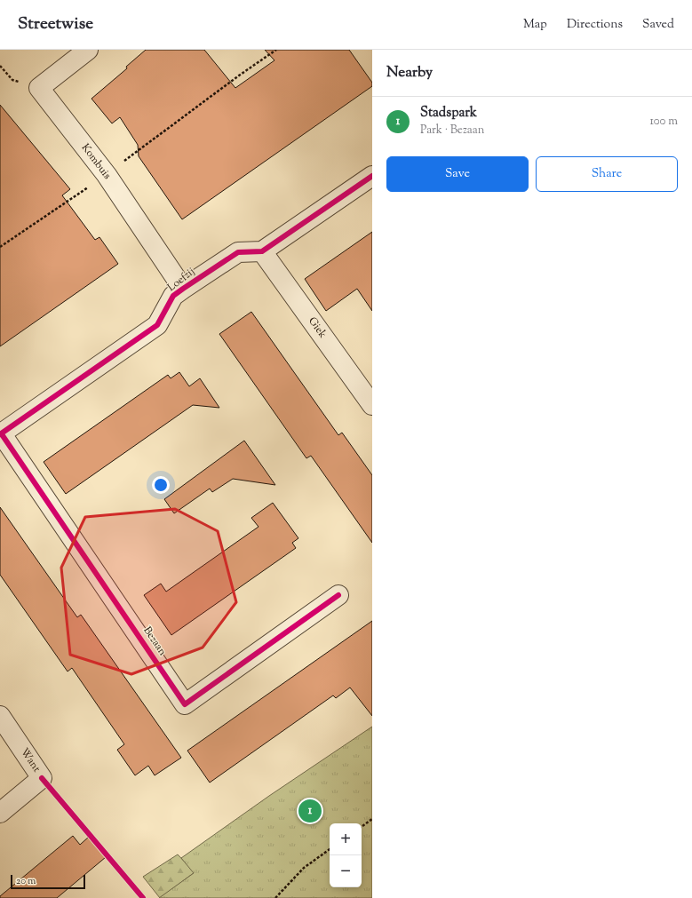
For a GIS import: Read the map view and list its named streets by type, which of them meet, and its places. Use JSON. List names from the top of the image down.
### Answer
{
  "streets": {
    "street": [
      "Kombuis",
      "Loefzij",
      "Giek",
      "Bezaan",
      "Want"
    ]
  },
  "crossings": [
    ["Kombuis", "Loefzij"],
    ["Loefzij", "Giek"],
    ["Loefzij", "Bezaan"]
  ],
  "scale_bar": "20 m",
  "page": {
    "header": "Streetwise",
    "nav": ["Map", "Directions", "Saved"],
    "heading": "Nearby",
    "list": [
      {
        "mark": "1",
        "name": "Stadspark",
        "note": "Park · Bezaan",
        "value": "100 m"
      }
    ],
    "buttons": ["Save", "Share"],
    "pins": "1",
    "map_buttons": ["+", "−"],
    "scale": "20 m"
  }
}
